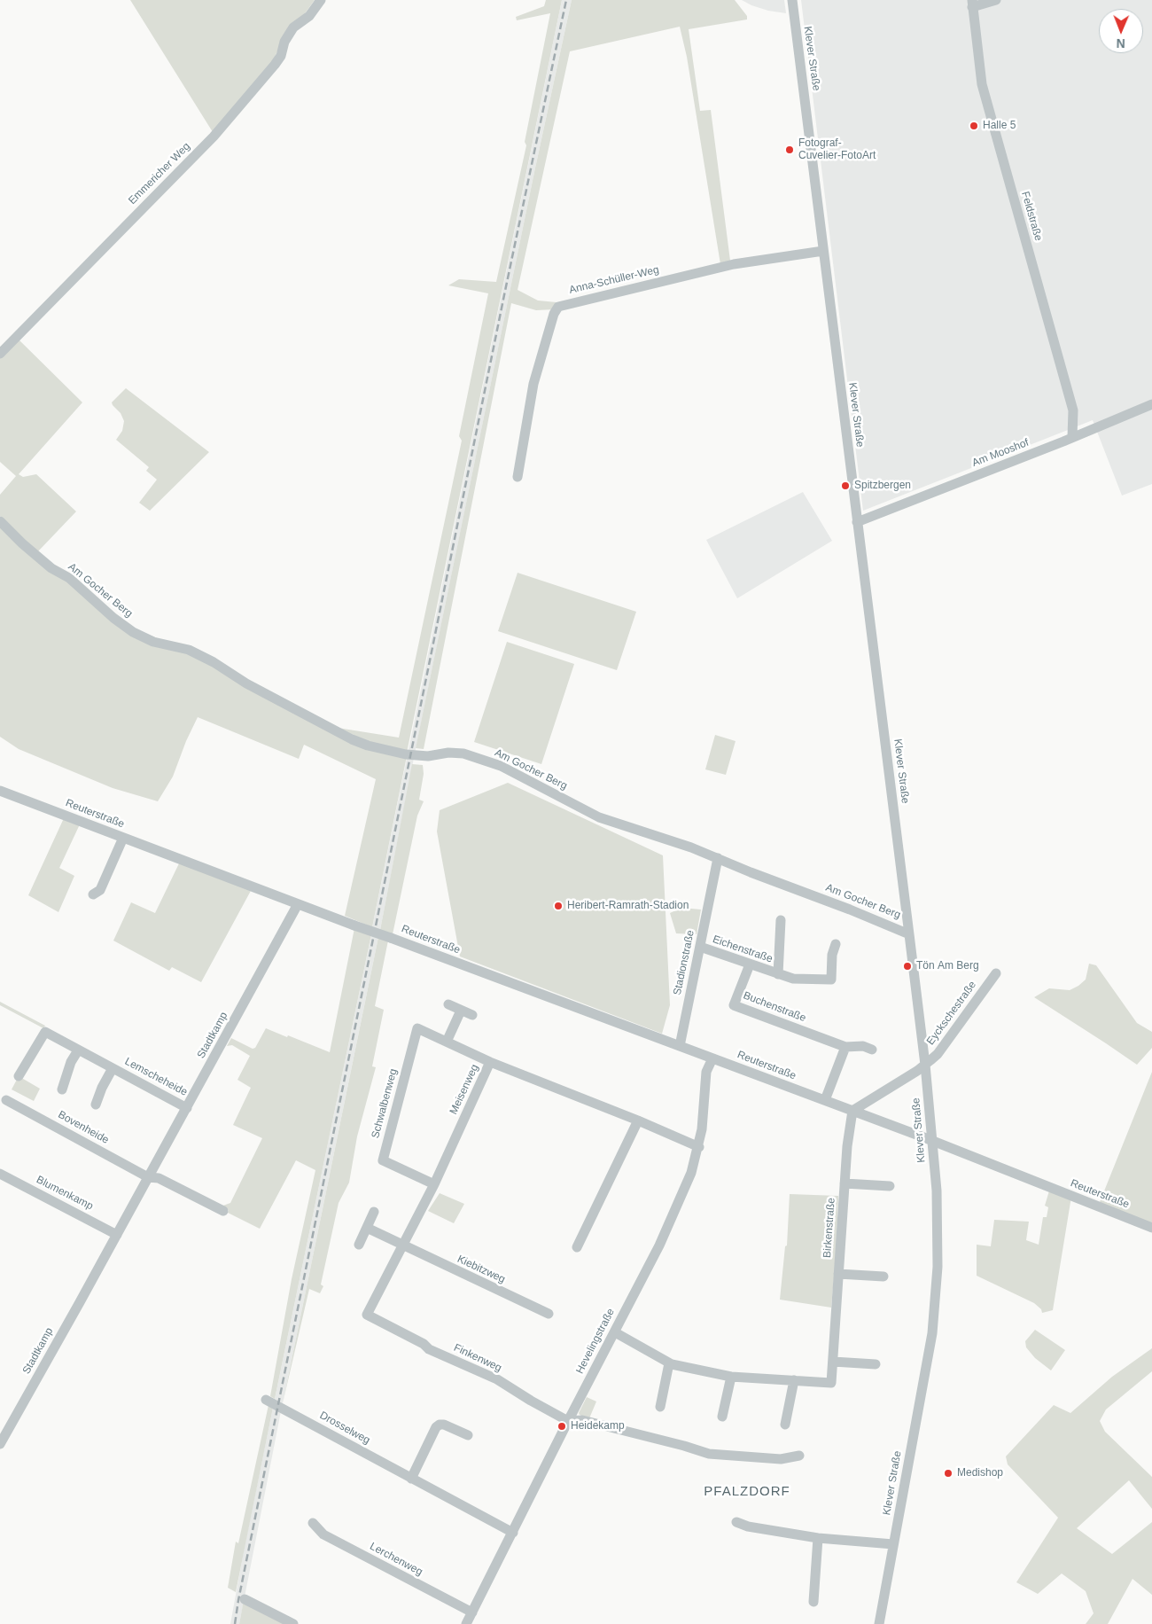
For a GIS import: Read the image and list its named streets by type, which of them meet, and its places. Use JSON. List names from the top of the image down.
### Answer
{
  "streets": {
    "street": [
      "Klever Straße",
      "Emmericher Weg",
      "Feldstraße",
      "Anna-Schüller-Weg",
      "Am Mooshof",
      "Am Gocher Berg",
      "Reuterstraße",
      "Eichenstraße",
      "Stadionstraße",
      "Buchenstraße",
      "Eyckschestraße",
      "Stadtkamp",
      "Lemscheheide",
      "Meisenweg",
      "Schwalbenweg",
      "Bovenheide",
      "Blumenkamp",
      "Birkenstraße",
      "Kiebitzweg",
      "Hevelingstraße",
      "Finkenweg",
      "Drosselweg",
      "Lerchenweg"
    ]
  },
  "crossings": [
    ["Klever Straße", "Anna-Schüller-Weg"],
    ["Klever Straße", "Am Mooshof"],
    ["Klever Straße", "Am Gocher Berg"],
    ["Klever Straße", "Reuterstraße"],
    ["Klever Straße", "Eyckschestraße"],
    ["Feldstraße", "Am Mooshof"],
    ["Am Gocher Berg", "Stadionstraße"],
    ["Reuterstraße", "Stadionstraße"],
    ["Reuterstraße", "Stadtkamp"],
    ["Reuterstraße", "Birkenstraße"],
    ["Reuterstraße", "Hevelingstraße"],
    ["Eichenstraße", "Stadionstraße"],
    ["Eichenstraße", "Buchenstraße"],
    ["Stadtkamp", "Lemscheheide"],
    ["Stadtkamp", "Bovenheide"],
    ["Stadtkamp", "Blumenkamp"],
    ["Meisenweg", "Schwalbenweg"],
    ["Meisenweg", "Kiebitzweg"],
    ["Meisenweg", "Hevelingstraße"],
    ["Meisenweg", "Finkenweg"],
    ["Hevelingstraße", "Finkenweg"],
    ["Hevelingstraße", "Drosselweg"],
    ["Hevelingstraße", "Lerchenweg"]
  ],
  "districts": ["PFALZDORF"],
  "places": [
    "Halle 5",
    "Fotograf- Cuvelier-FotoArt",
    "Spitzbergen",
    "Heribert-Ramrath-Stadion",
    "Tön Am Berg",
    "Heidekamp",
    "Medishop"
  ],
  "north": "bottom"
}
